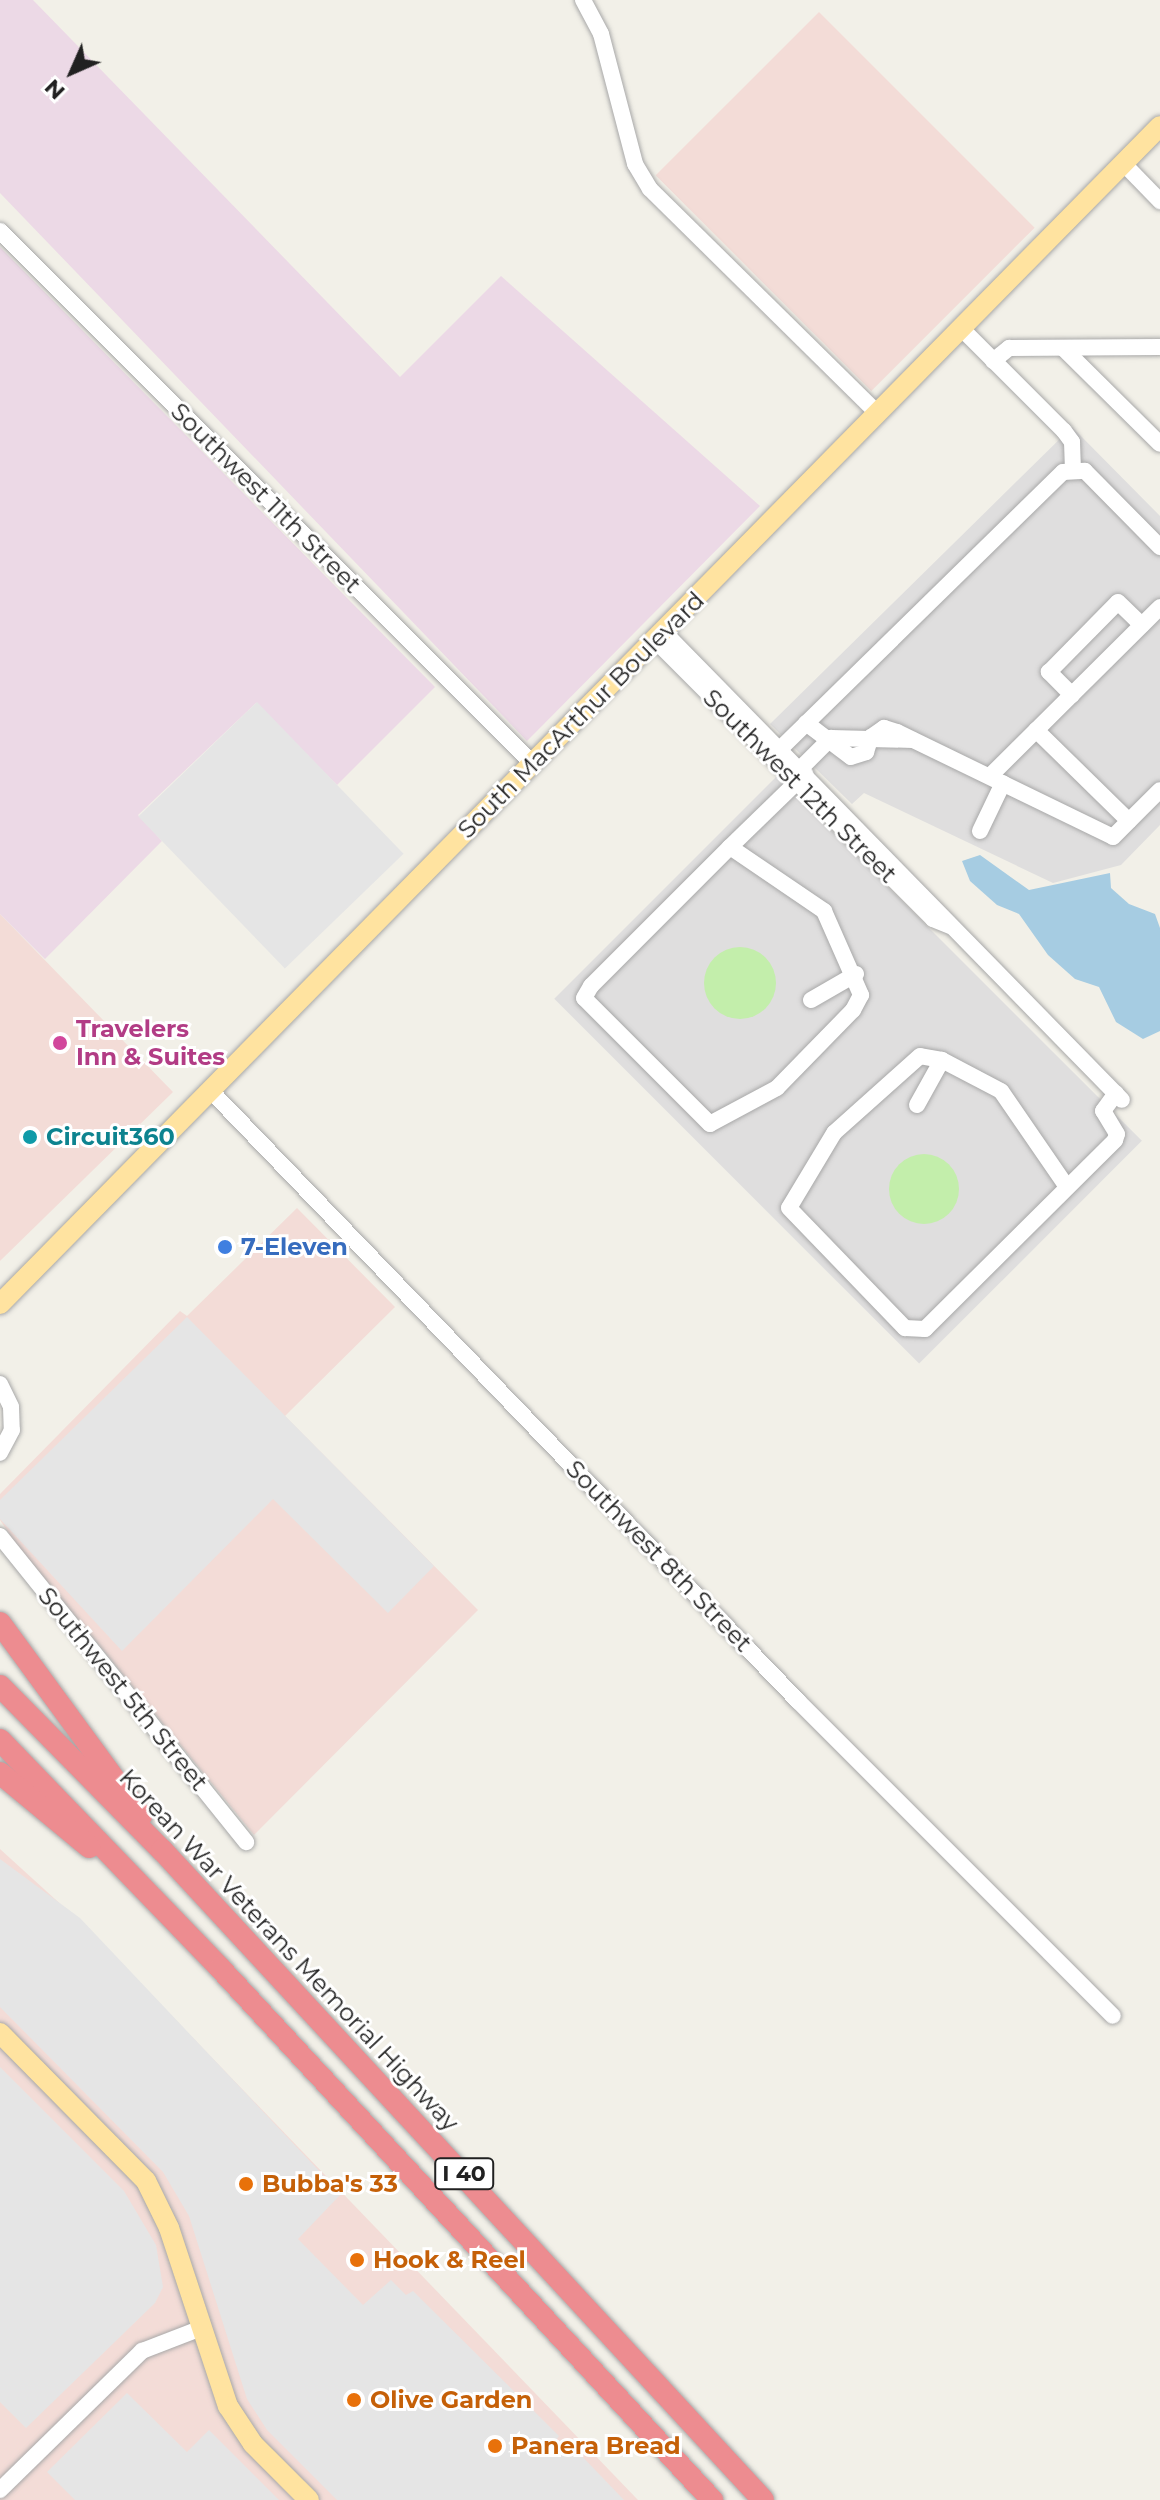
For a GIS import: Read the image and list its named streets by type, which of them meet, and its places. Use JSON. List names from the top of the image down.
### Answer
{
  "streets": {
    "highway": ["Korean War Veterans Memorial Highway", "I 40"],
    "main road": ["South MacArthur Boulevard"],
    "street": [
      "Southwest 11th Street",
      "Southwest 12th Street",
      "Southwest 8th Street",
      "Southwest 5th Street"
    ]
  },
  "crossings": [
    ["Southwest 11th Street", "South MacArthur Boulevard"],
    ["South MacArthur Boulevard", "Southwest 12th Street"],
    ["South MacArthur Boulevard", "Southwest 8th Street"]
  ],
  "places": [
    "Travelers Inn & Suites",
    "Circuit360",
    "7-Eleven",
    "Bubba's 33",
    "Hook & Reel",
    "Olive Garden",
    "Panera Bread"
  ],
  "north": "bottom left"
}
